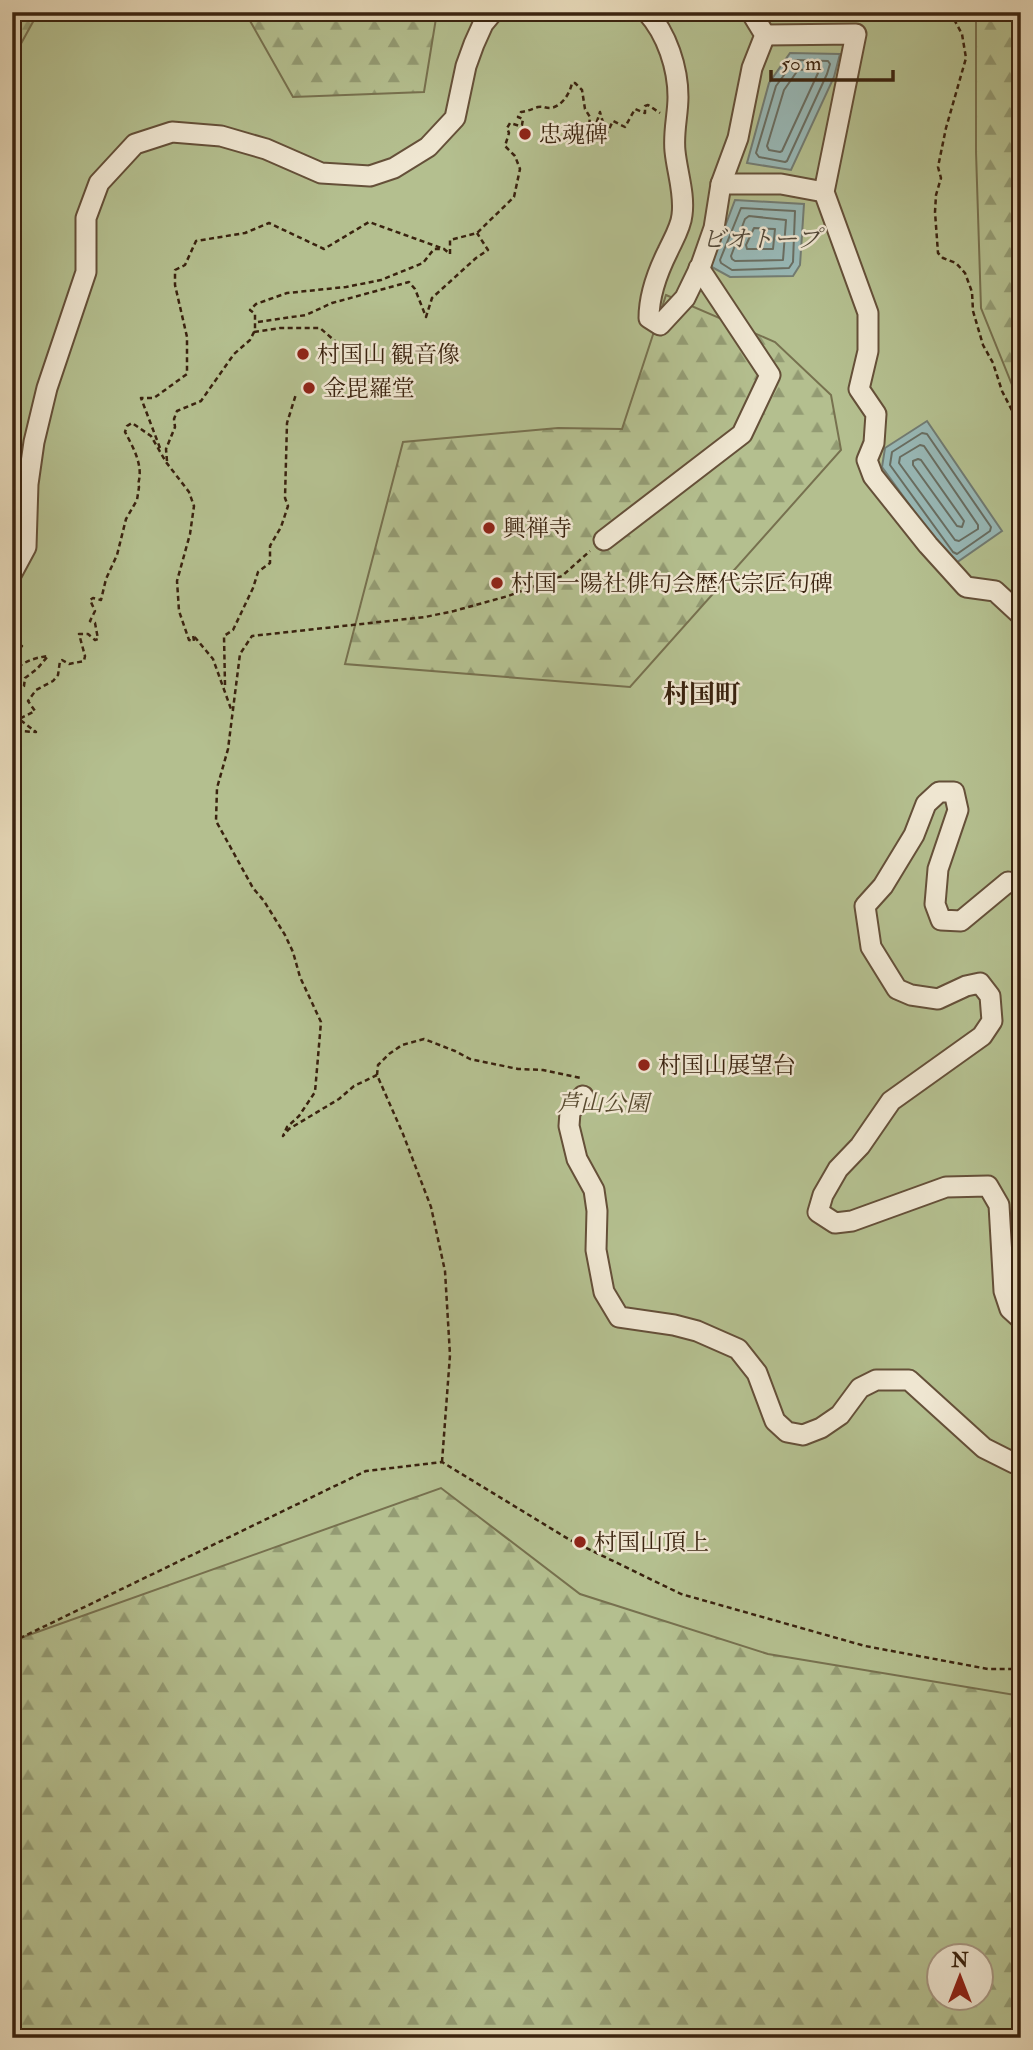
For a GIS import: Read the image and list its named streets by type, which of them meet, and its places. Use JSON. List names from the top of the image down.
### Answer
{
  "districts": ["村国町"],
  "water": ["ビオトープ"],
  "parks": ["芦山公園"],
  "places": [
    "忠魂碑",
    "村国山 観音像",
    "金毘羅堂",
    "興禅寺",
    "村国一陽社俳句会歴代宗匠句碑",
    "村国山展望台",
    "村国山頂上"
  ],
  "scale_bar": "50 m",
  "north": "top"
}
